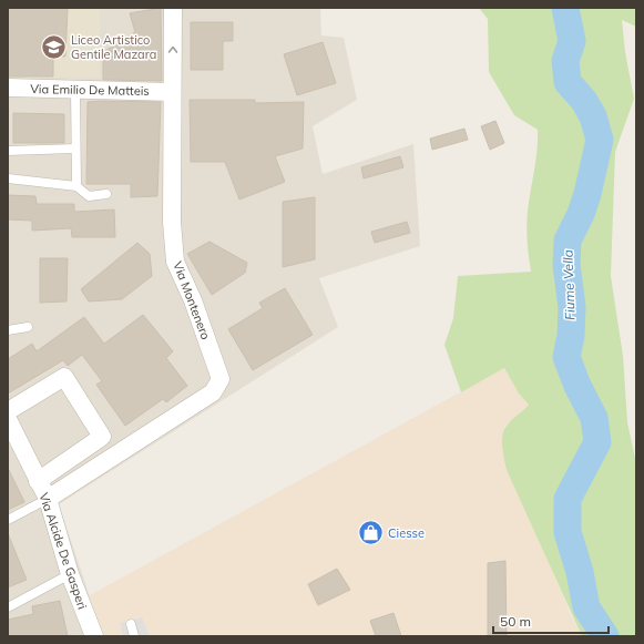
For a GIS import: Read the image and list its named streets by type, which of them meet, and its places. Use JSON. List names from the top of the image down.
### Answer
{
  "streets": {
    "street": ["Via Emilio De Matteis", "Via Montenero", "Via Alcide De Gasperi"]
  },
  "crossings": [
    ["Via Emilio De Matteis", "Via Montenero"],
    ["Via Montenero", "Via Alcide De Gasperi"]
  ],
  "water": ["Fiume Vella"],
  "places": {
    "school or university": ["Liceo Artistico Gentile Mazara"],
    "shop": ["Ciesse"]
  },
  "scale_bar": "50 m"
}
